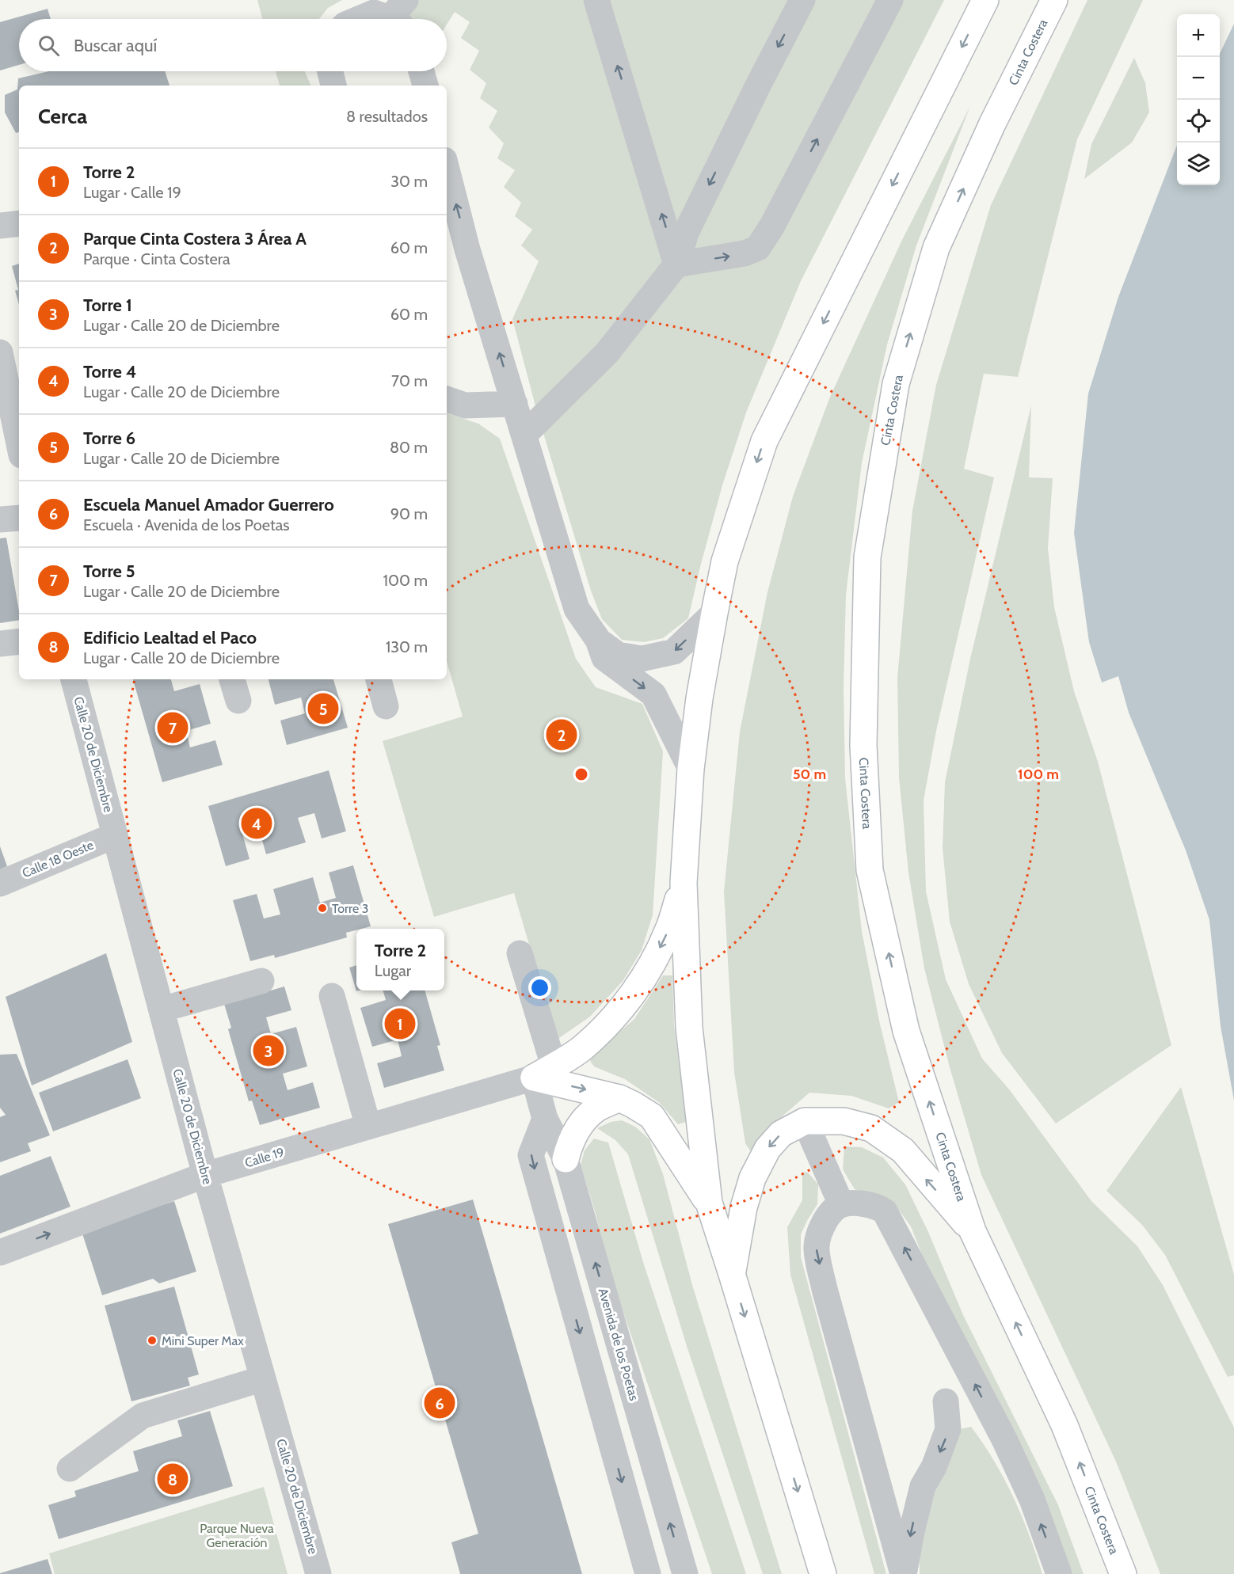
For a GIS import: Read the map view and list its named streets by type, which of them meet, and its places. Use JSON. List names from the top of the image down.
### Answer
{
  "streets": {
    "main road": ["Cinta Costera"],
    "street": [
      "Calle 20 de Diciembre",
      "Calle 18 Oeste",
      "Calle 19",
      "Avenida de los Poetas"
    ]
  },
  "crossings": [
    ["Calle 20 de Diciembre", "Calle 18 Oeste"],
    ["Calle 20 de Diciembre", "Calle 19"],
    ["Calle 19", "Avenida de los Poetas"]
  ],
  "parks": ["Parque Nueva Generación"],
  "places": ["Torre 3", "Mini Super Max"],
  "page": {
    "map_buttons": ["+", "−"],
    "search": "Buscar aquí",
    "heading": ["Cerca", "8 resultados"],
    "list": [
      {
        "mark": "1",
        "name": "Torre 2",
        "note": "Lugar · Calle 19",
        "value": "30 m"
      },
      {
        "mark": "2",
        "name": "Parque Cinta Costera 3 Área A",
        "note": "Parque · Cinta Costera",
        "value": "60 m"
      },
      {
        "mark": "3",
        "name": "Torre 1",
        "note": "Lugar · Calle 20 de Diciembre",
        "value": "60 m"
      },
      {
        "mark": "4",
        "name": "Torre 4",
        "note": "Lugar · Calle 20 de Diciembre",
        "value": "70 m"
      },
      {
        "mark": "5",
        "name": "Torre 6",
        "note": "Lugar · Calle 20 de Diciembre",
        "value": "80 m"
      },
      {
        "mark": "6",
        "name": "Escuela Manuel Amador Guerrero",
        "note": "Escuela · Avenida de los Poetas",
        "value": "90 m"
      },
      {
        "mark": "7",
        "name": "Torre 5",
        "note": "Lugar · Calle 20 de Diciembre",
        "value": "100 m"
      },
      {
        "mark": "8",
        "name": "Edificio Lealtad el Paco",
        "note": "Lugar · Calle 20 de Diciembre",
        "value": "130 m"
      }
    ],
    "pins": [
      "5",
      "7",
      "2",
      "4",
      "1",
      "3",
      "6",
      "8"
    ],
    "popup": ["Torre 2", "Lugar"]
  },
  "rings": ["50 m", "100 m"]
}
